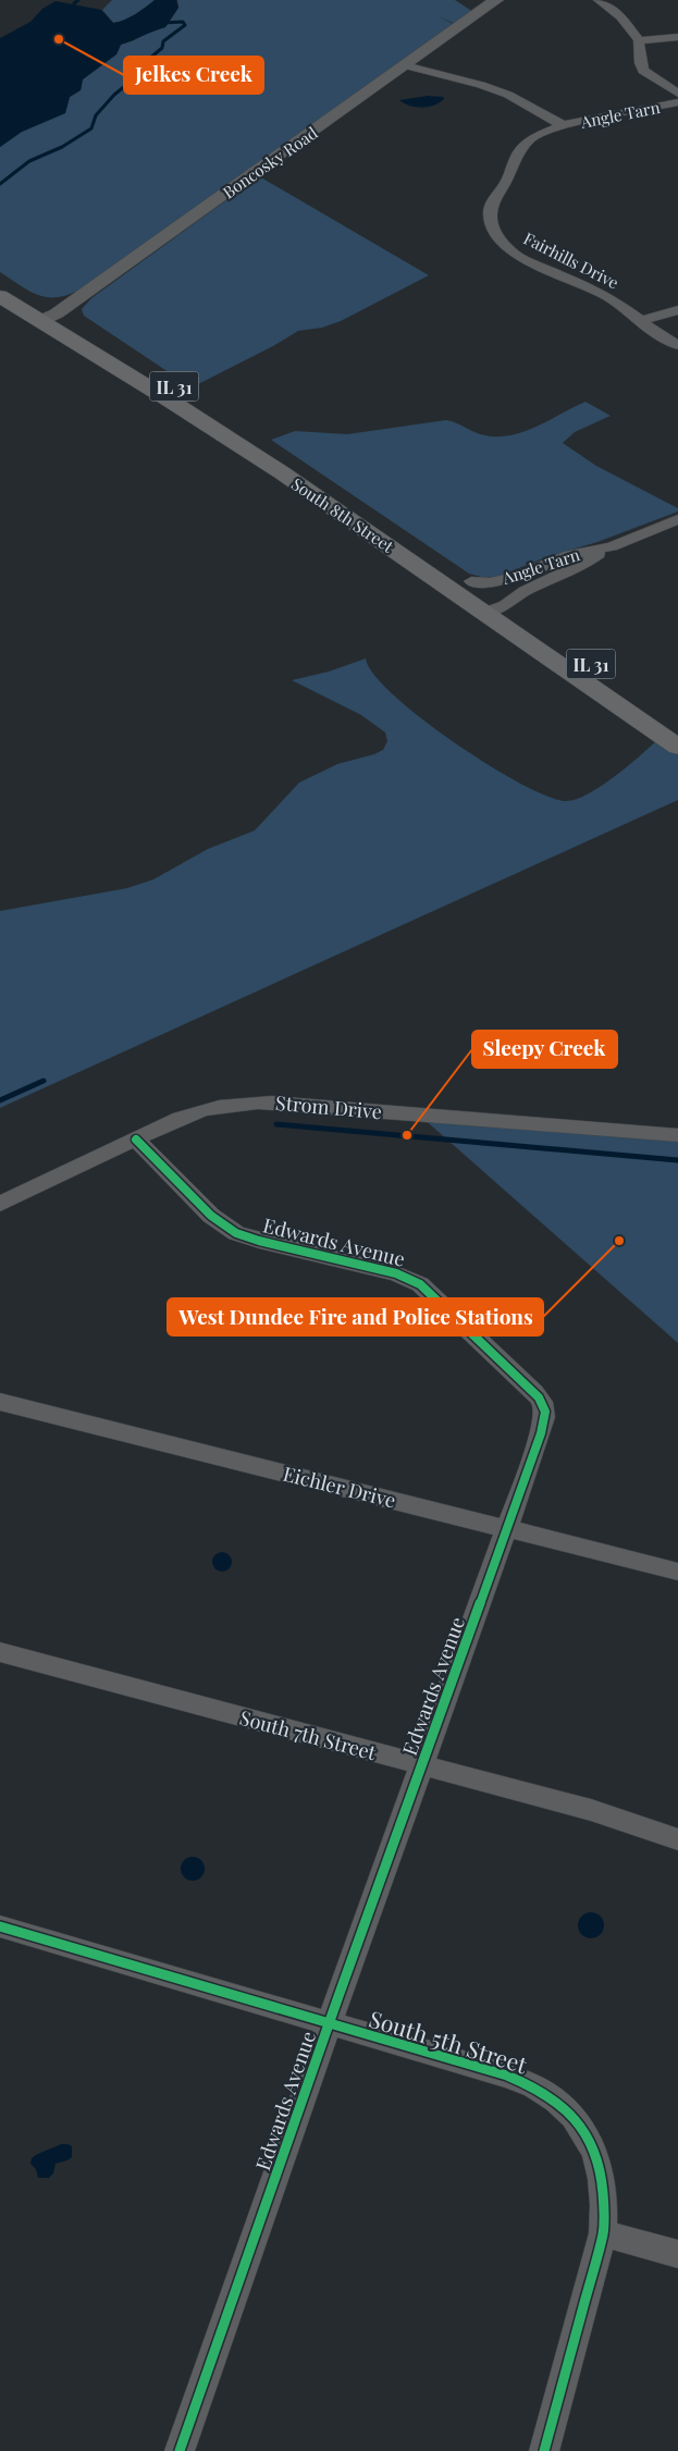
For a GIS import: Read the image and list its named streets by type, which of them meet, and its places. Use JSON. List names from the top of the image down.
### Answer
{
  "streets": {
    "main road": ["IL 31", "South 8th Street"],
    "street": [
      "Angle Tarn",
      "Boncosky Road",
      "Fairhills Drive",
      "Strom Drive",
      "Edwards Avenue",
      "Eichler Drive",
      "South 7th Street",
      "South 5th Street"
    ]
  },
  "crossings": [
    ["Angle Tarn", "Fairhills Drive"],
    ["Angle Tarn", "South 8th Street"],
    ["Boncosky Road", "South 8th Street"],
    ["Strom Drive", "Edwards Avenue"],
    ["Edwards Avenue", "Eichler Drive"],
    ["Edwards Avenue", "South 7th Street"],
    ["Edwards Avenue", "South 5th Street"]
  ],
  "places": ["Jelkes Creek", "Sleepy Creek", "West Dundee Fire and Police Stations"]
}
